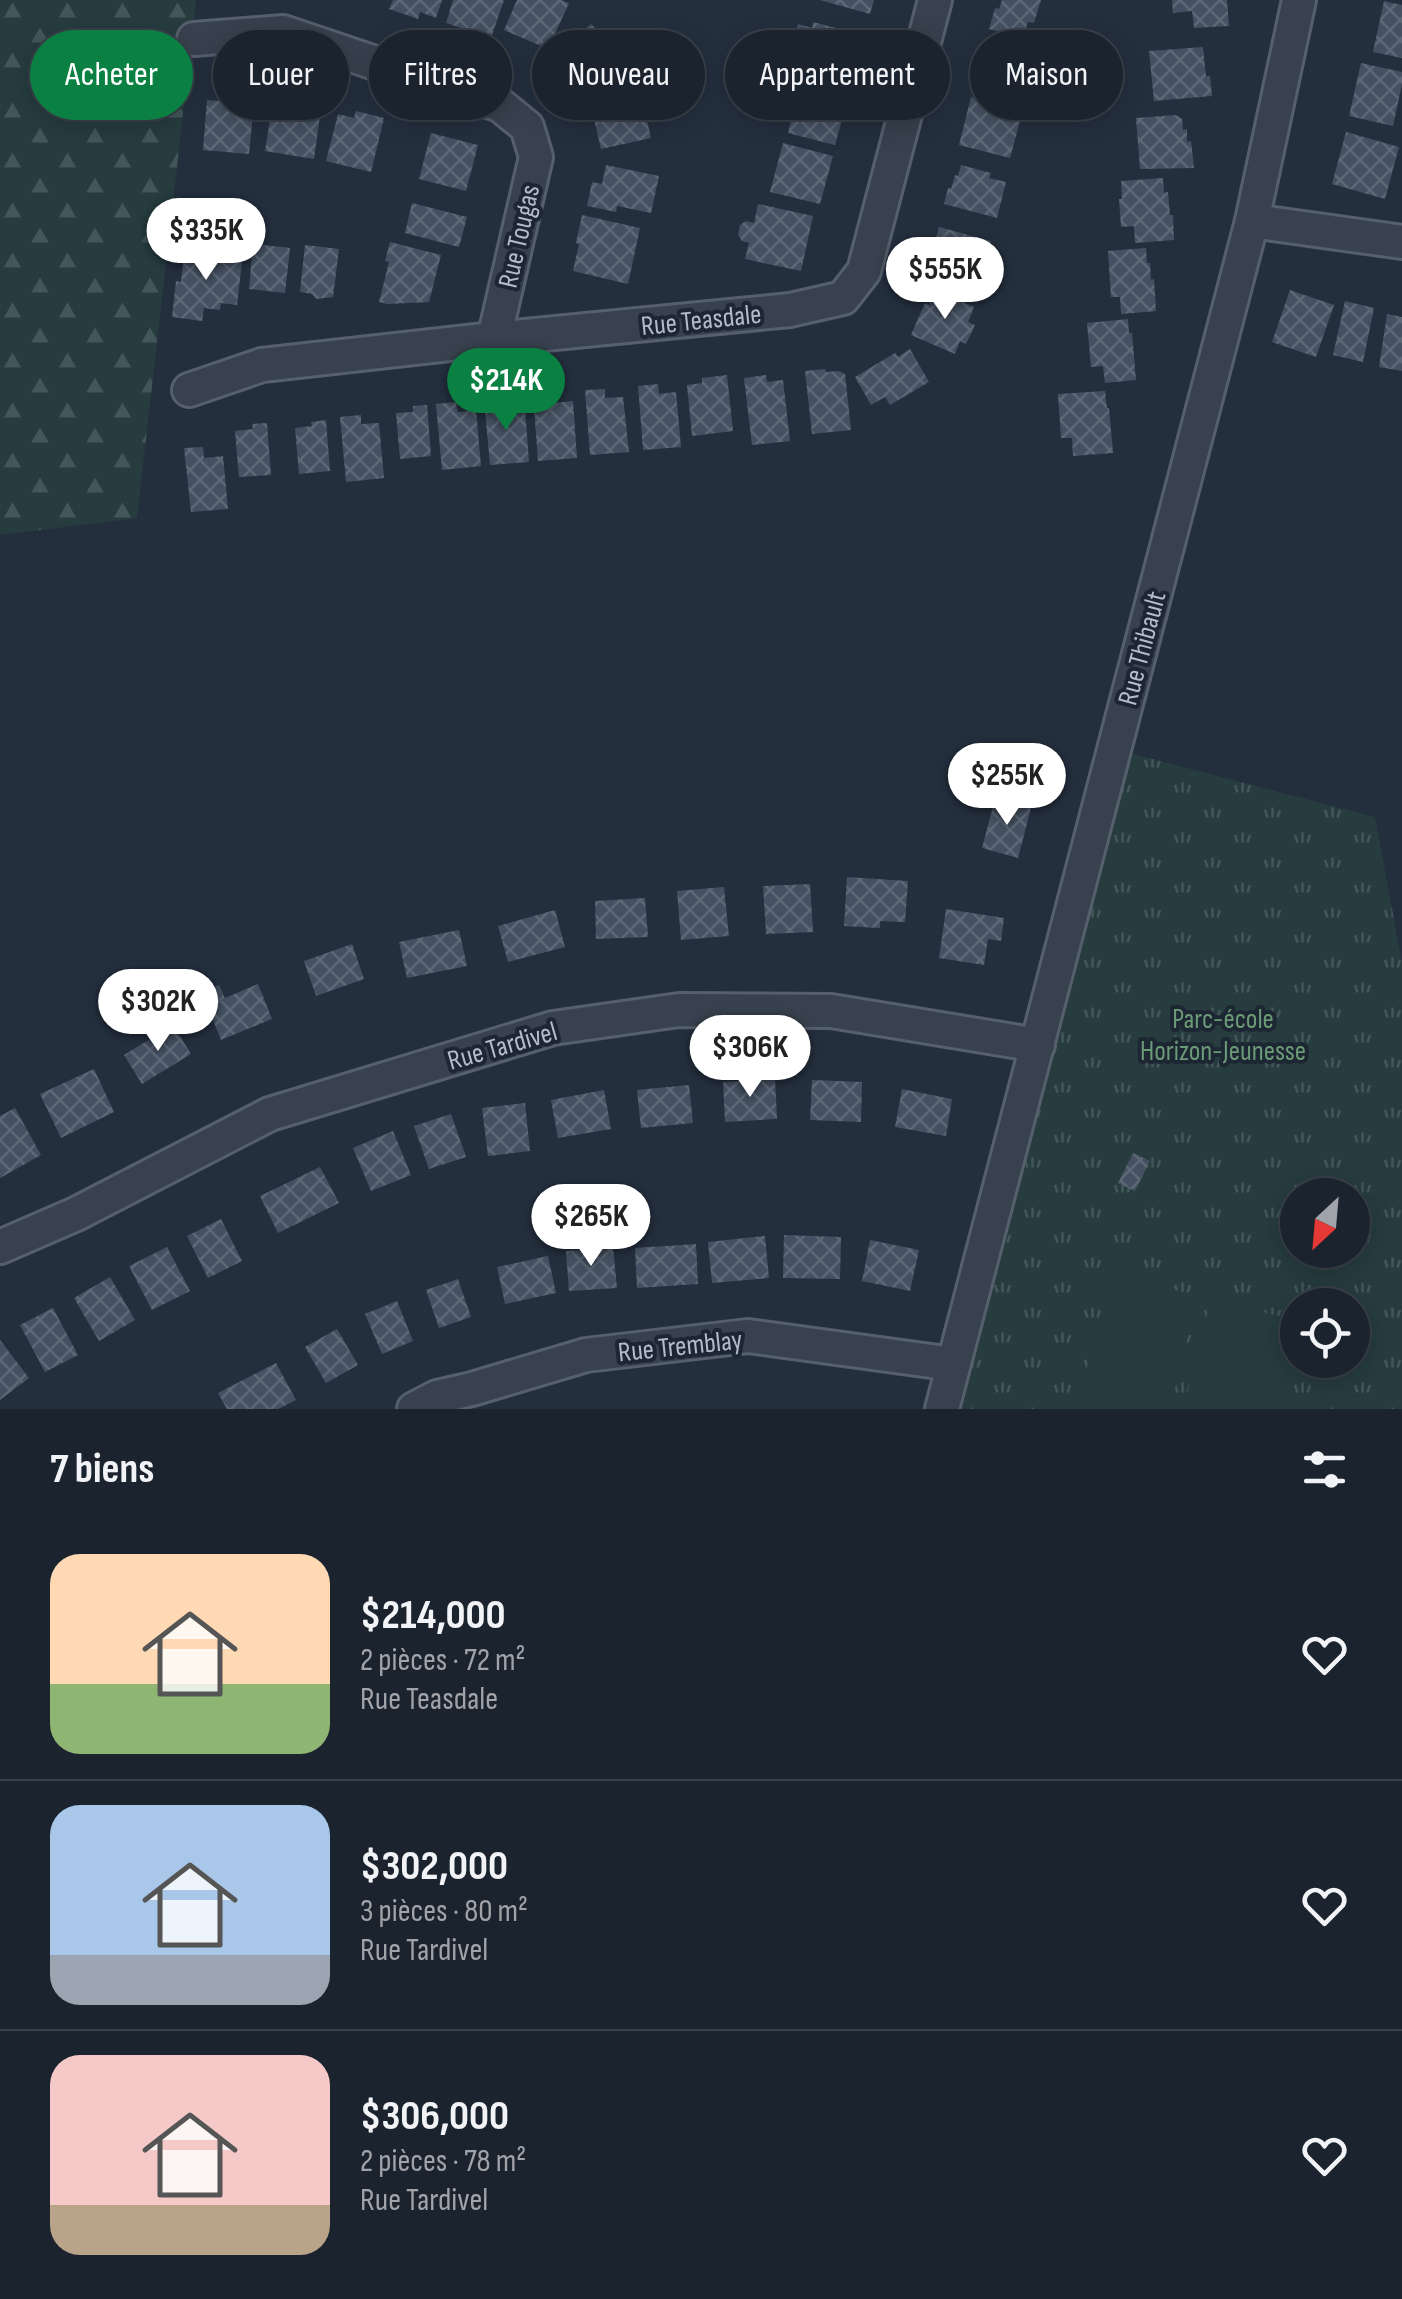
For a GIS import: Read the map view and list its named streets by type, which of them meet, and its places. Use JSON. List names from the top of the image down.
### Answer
{
  "streets": {
    "street": [
      "Rue Tougas",
      "Rue Teasdale",
      "Rue Thibault",
      "Rue Tardivel",
      "Rue Tremblay"
    ]
  },
  "crossings": [
    ["Rue Tougas", "Rue Teasdale"],
    ["Rue Thibault", "Rue Tardivel"],
    ["Rue Thibault", "Rue Tremblay"]
  ],
  "parks": ["Parc-école Horizon-Jeunesse"],
  "north": "bottom left",
  "page": {
    "chip": [
      "Acheter",
      "Louer",
      "Filtres",
      "Nouveau",
      "Appartement",
      "Maison"
    ],
    "price": [
      "$335K",
      "$555K",
      "$214K",
      "$255K",
      "$302K",
      "$306K",
      "$265K"
    ],
    "heading": "7 biens",
    "list": [
      {
        "name": "$214,000",
        "note": "2 pièces · 72 m² · Rue Teasdale"
      },
      {
        "name": "$302,000",
        "note": "3 pièces · 80 m² · Rue Tardivel"
      },
      {
        "name": "$306,000",
        "note": "2 pièces · 78 m² · Rue Tardivel"
      }
    ]
  }
}
